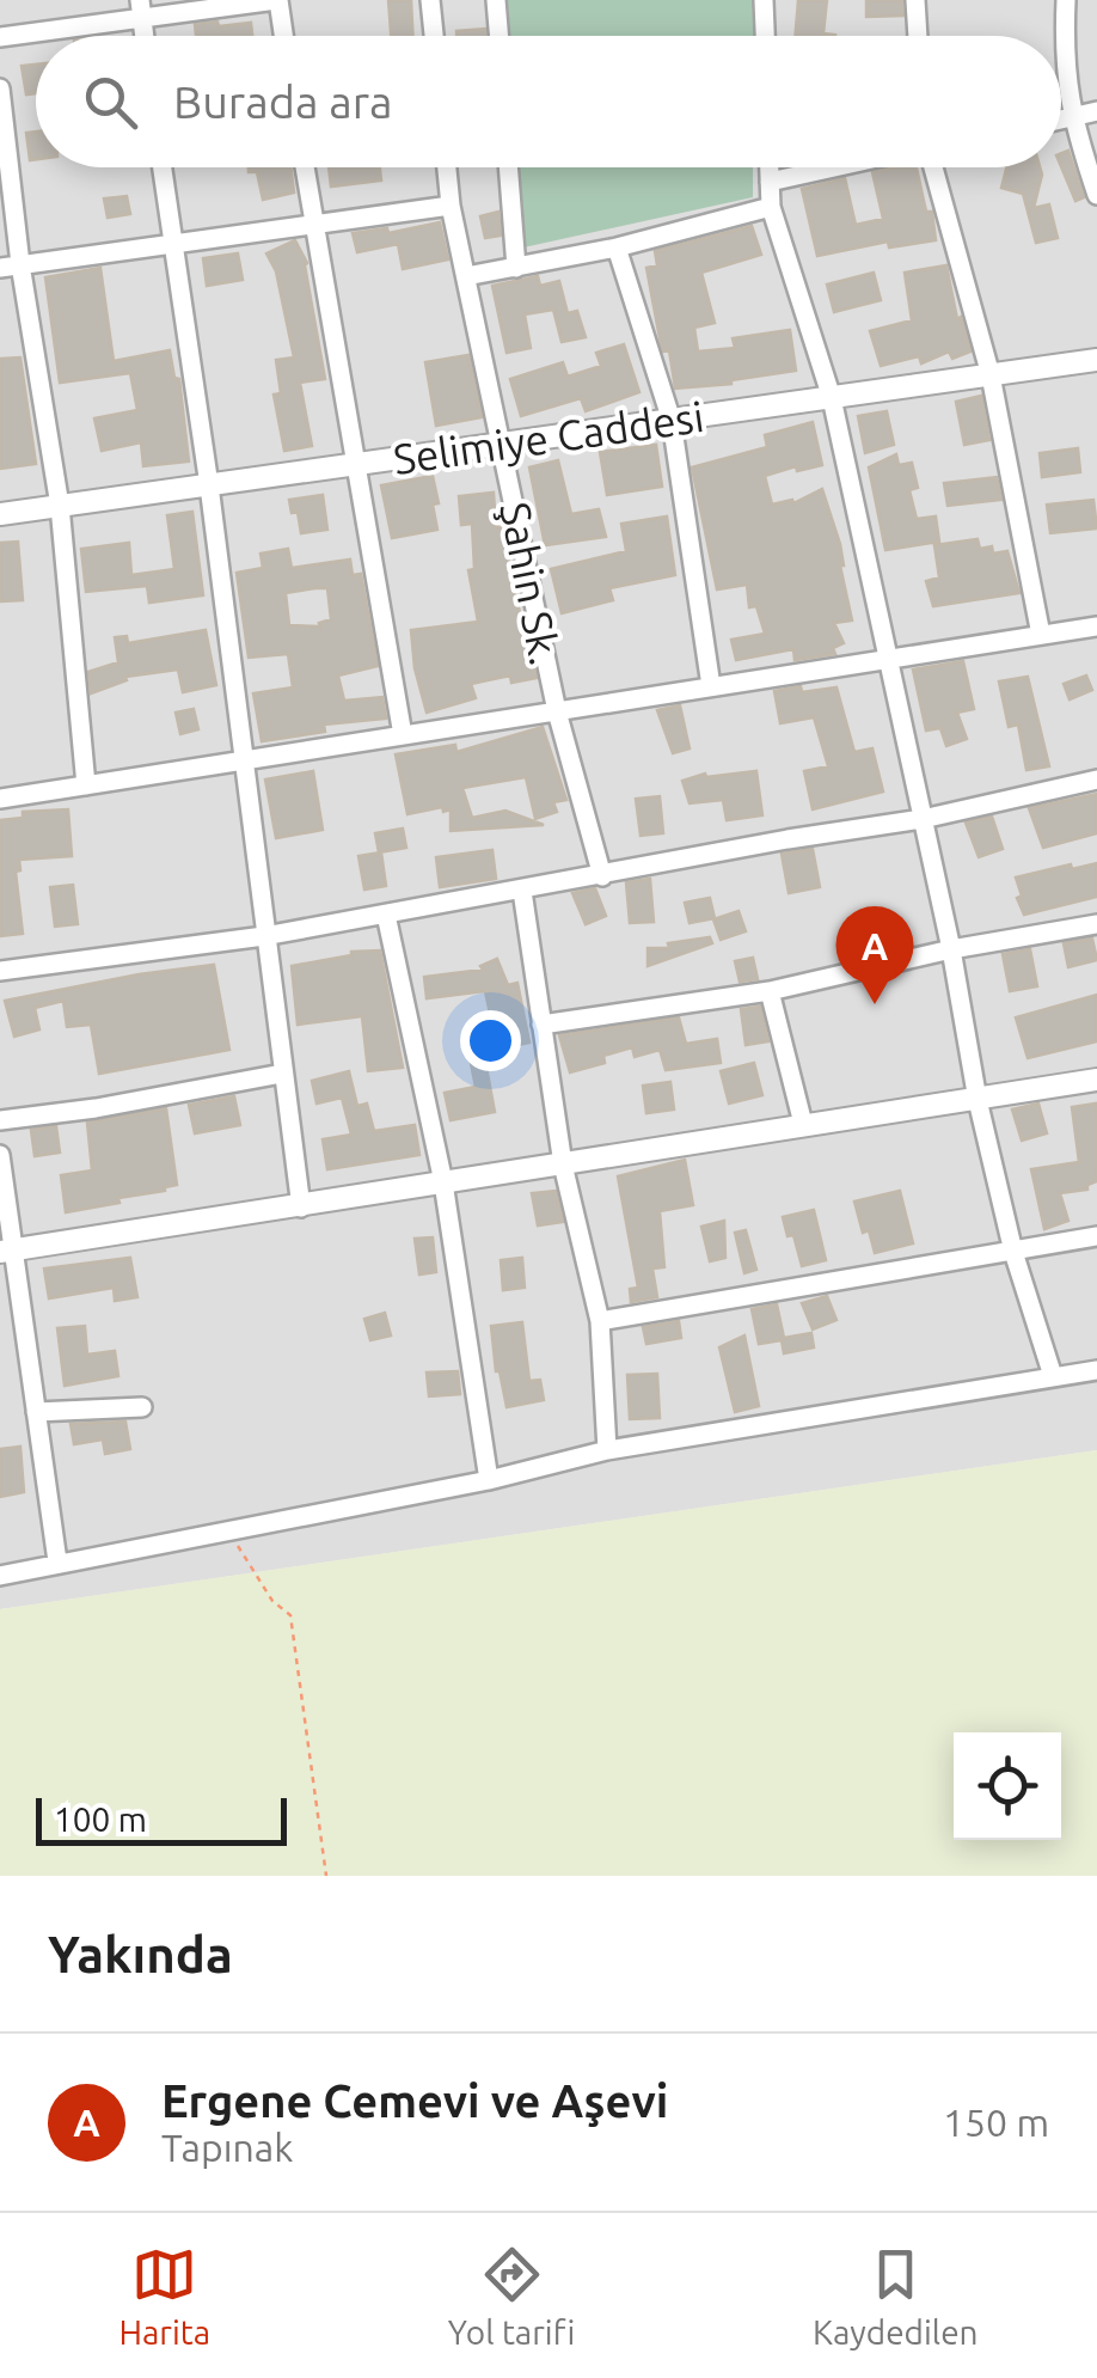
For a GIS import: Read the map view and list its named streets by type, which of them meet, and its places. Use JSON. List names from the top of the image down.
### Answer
{
  "streets": {
    "street": ["Selimiye Caddesi", "Şahin Sk."]
  },
  "crossings": [
    ["Selimiye Caddesi", "Şahin Sk."]
  ],
  "scale_bar": "100 m",
  "page": {
    "search": "Burada ara",
    "pins": "A",
    "scale": "100 m",
    "heading": "Yakında",
    "list": [
      {
        "mark": "A",
        "name": "Ergene Cemevi ve Aşevi",
        "note": "Tapınak",
        "value": "150 m"
      }
    ],
    "nav": ["Harita", "Yol tarifi", "Kaydedilen"]
  }
}
